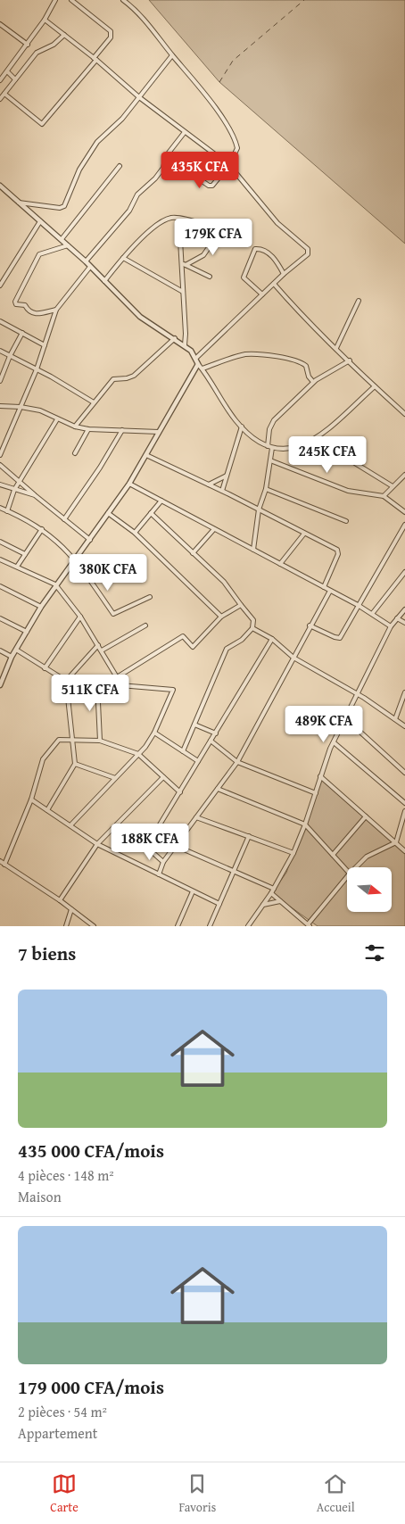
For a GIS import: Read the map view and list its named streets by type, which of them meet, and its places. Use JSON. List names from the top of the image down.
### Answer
{
  "north": "right",
  "page": {
    "price": [
      "435K CFA",
      "179K CFA",
      "245K CFA",
      "380K CFA",
      "511K CFA",
      "489K CFA",
      "188K CFA"
    ],
    "heading": "7 biens",
    "list": [
      {
        "name": "435 000 CFA/mois",
        "note": "4 pièces · 148 m² · Maison"
      },
      {
        "name": "179 000 CFA/mois",
        "note": "2 pièces · 54 m² · Appartement"
      }
    ],
    "tabs": ["Carte", "Favoris", "Accueil"]
  }
}
